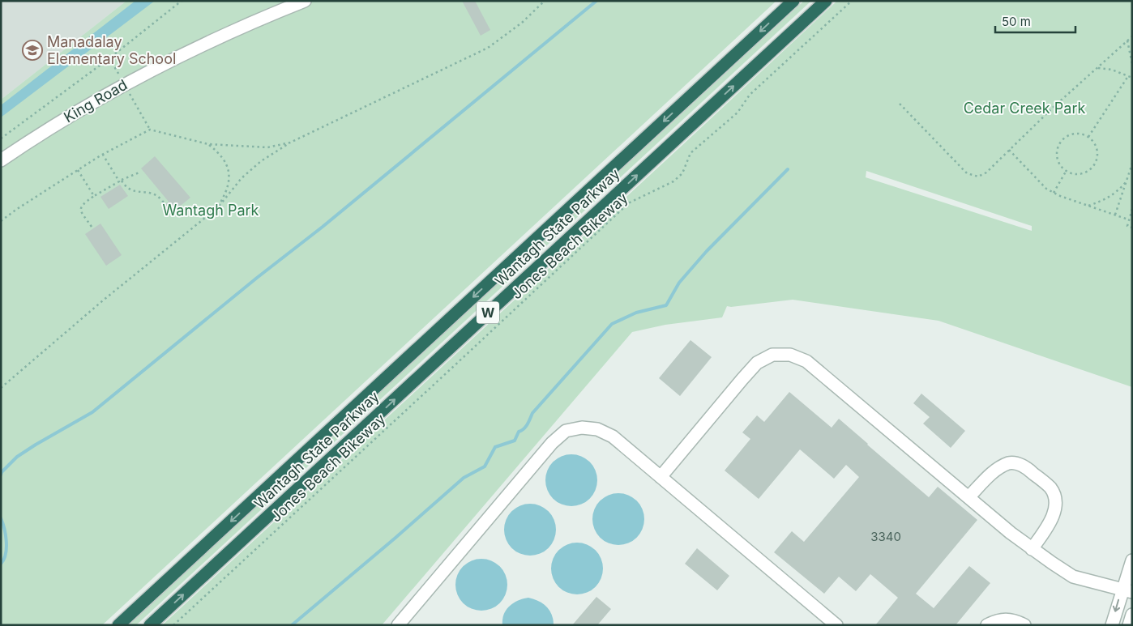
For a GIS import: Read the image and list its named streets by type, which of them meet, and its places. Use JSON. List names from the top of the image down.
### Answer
{
  "streets": {
    "highway": ["Wantagh State Parkway", "W"],
    "street": ["King Road"],
    "path": ["Jones Beach Bikeway"]
  },
  "parks": ["Cedar Creek Park", "Wantagh Park"],
  "places": {
    "school or university": ["Manadalay Elementary School"]
  },
  "house_numbers": ["3340"],
  "scale_bar": "50 m"
}
